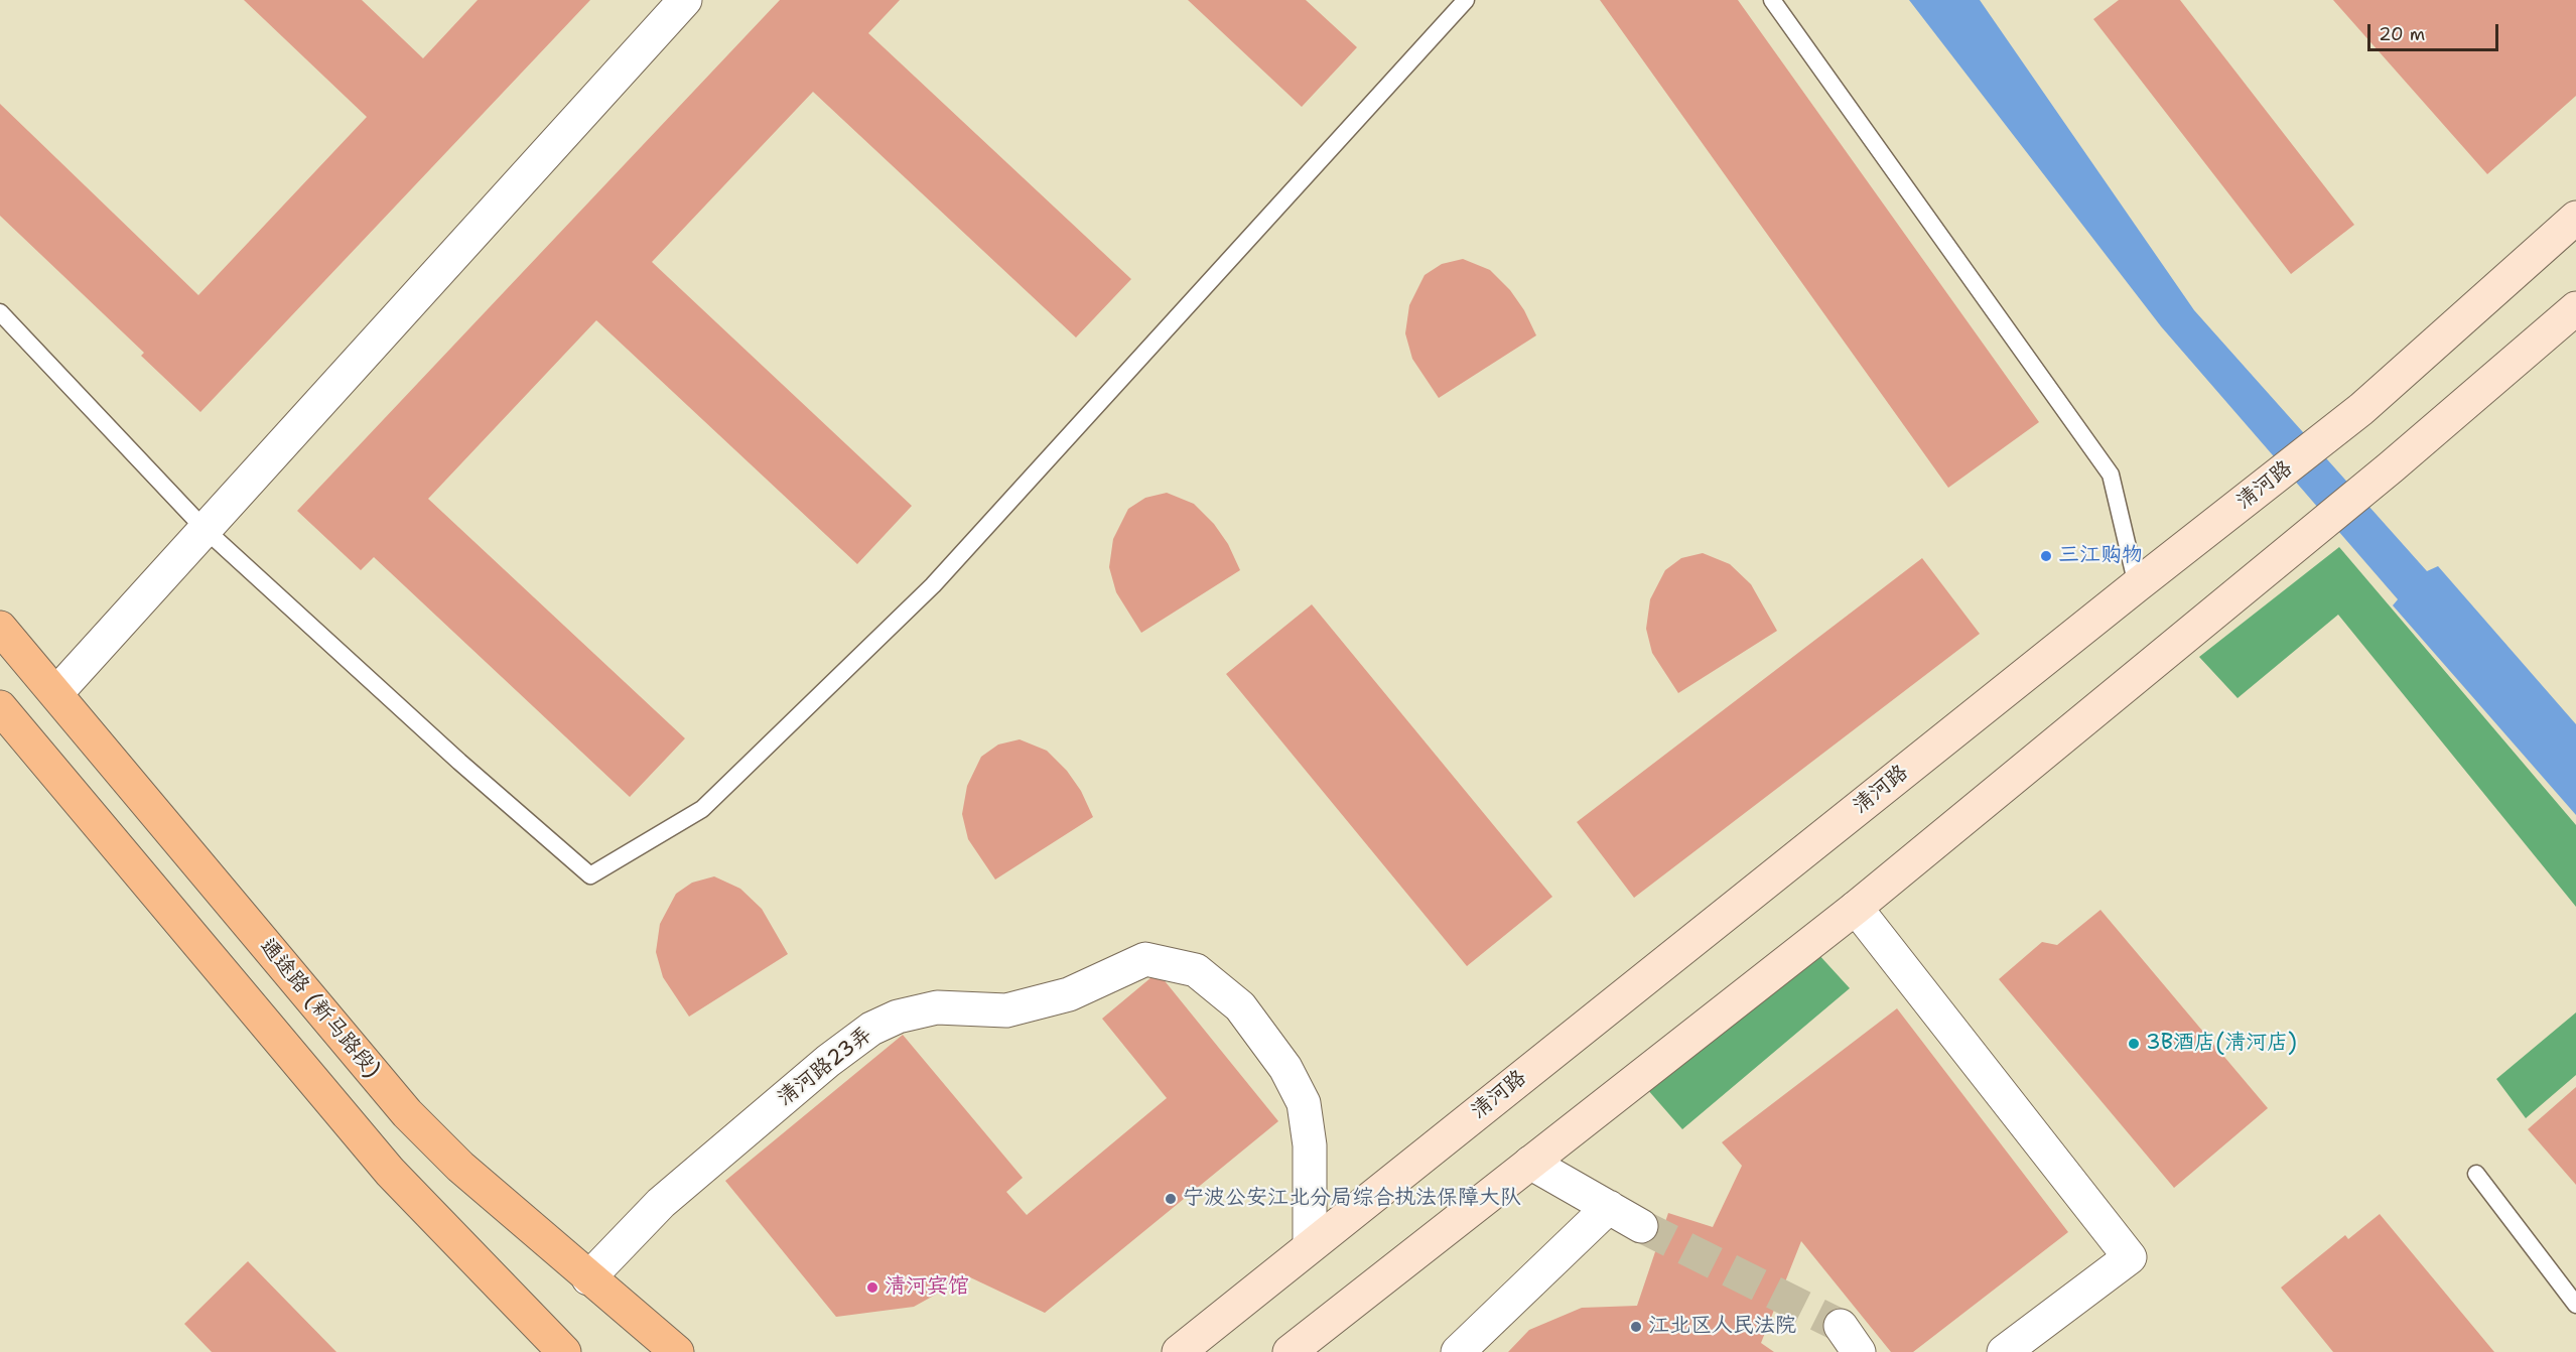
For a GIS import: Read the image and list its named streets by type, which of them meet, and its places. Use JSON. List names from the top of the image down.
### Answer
{
  "streets": {
    "main road": ["清河路", "通途路 (新马路段)"],
    "street": ["清河路23弄"]
  },
  "crossings": [
    ["清河路", "清河路23弄"],
    ["通途路 (新马路段)", "清河路23弄"]
  ],
  "places": [
    "三江购物",
    "3B酒店(清河店)",
    "宁波公安江北分局综合执法保障大队",
    "清河宾馆",
    "江北区人民法院"
  ],
  "scale_bar": "20 m"
}
